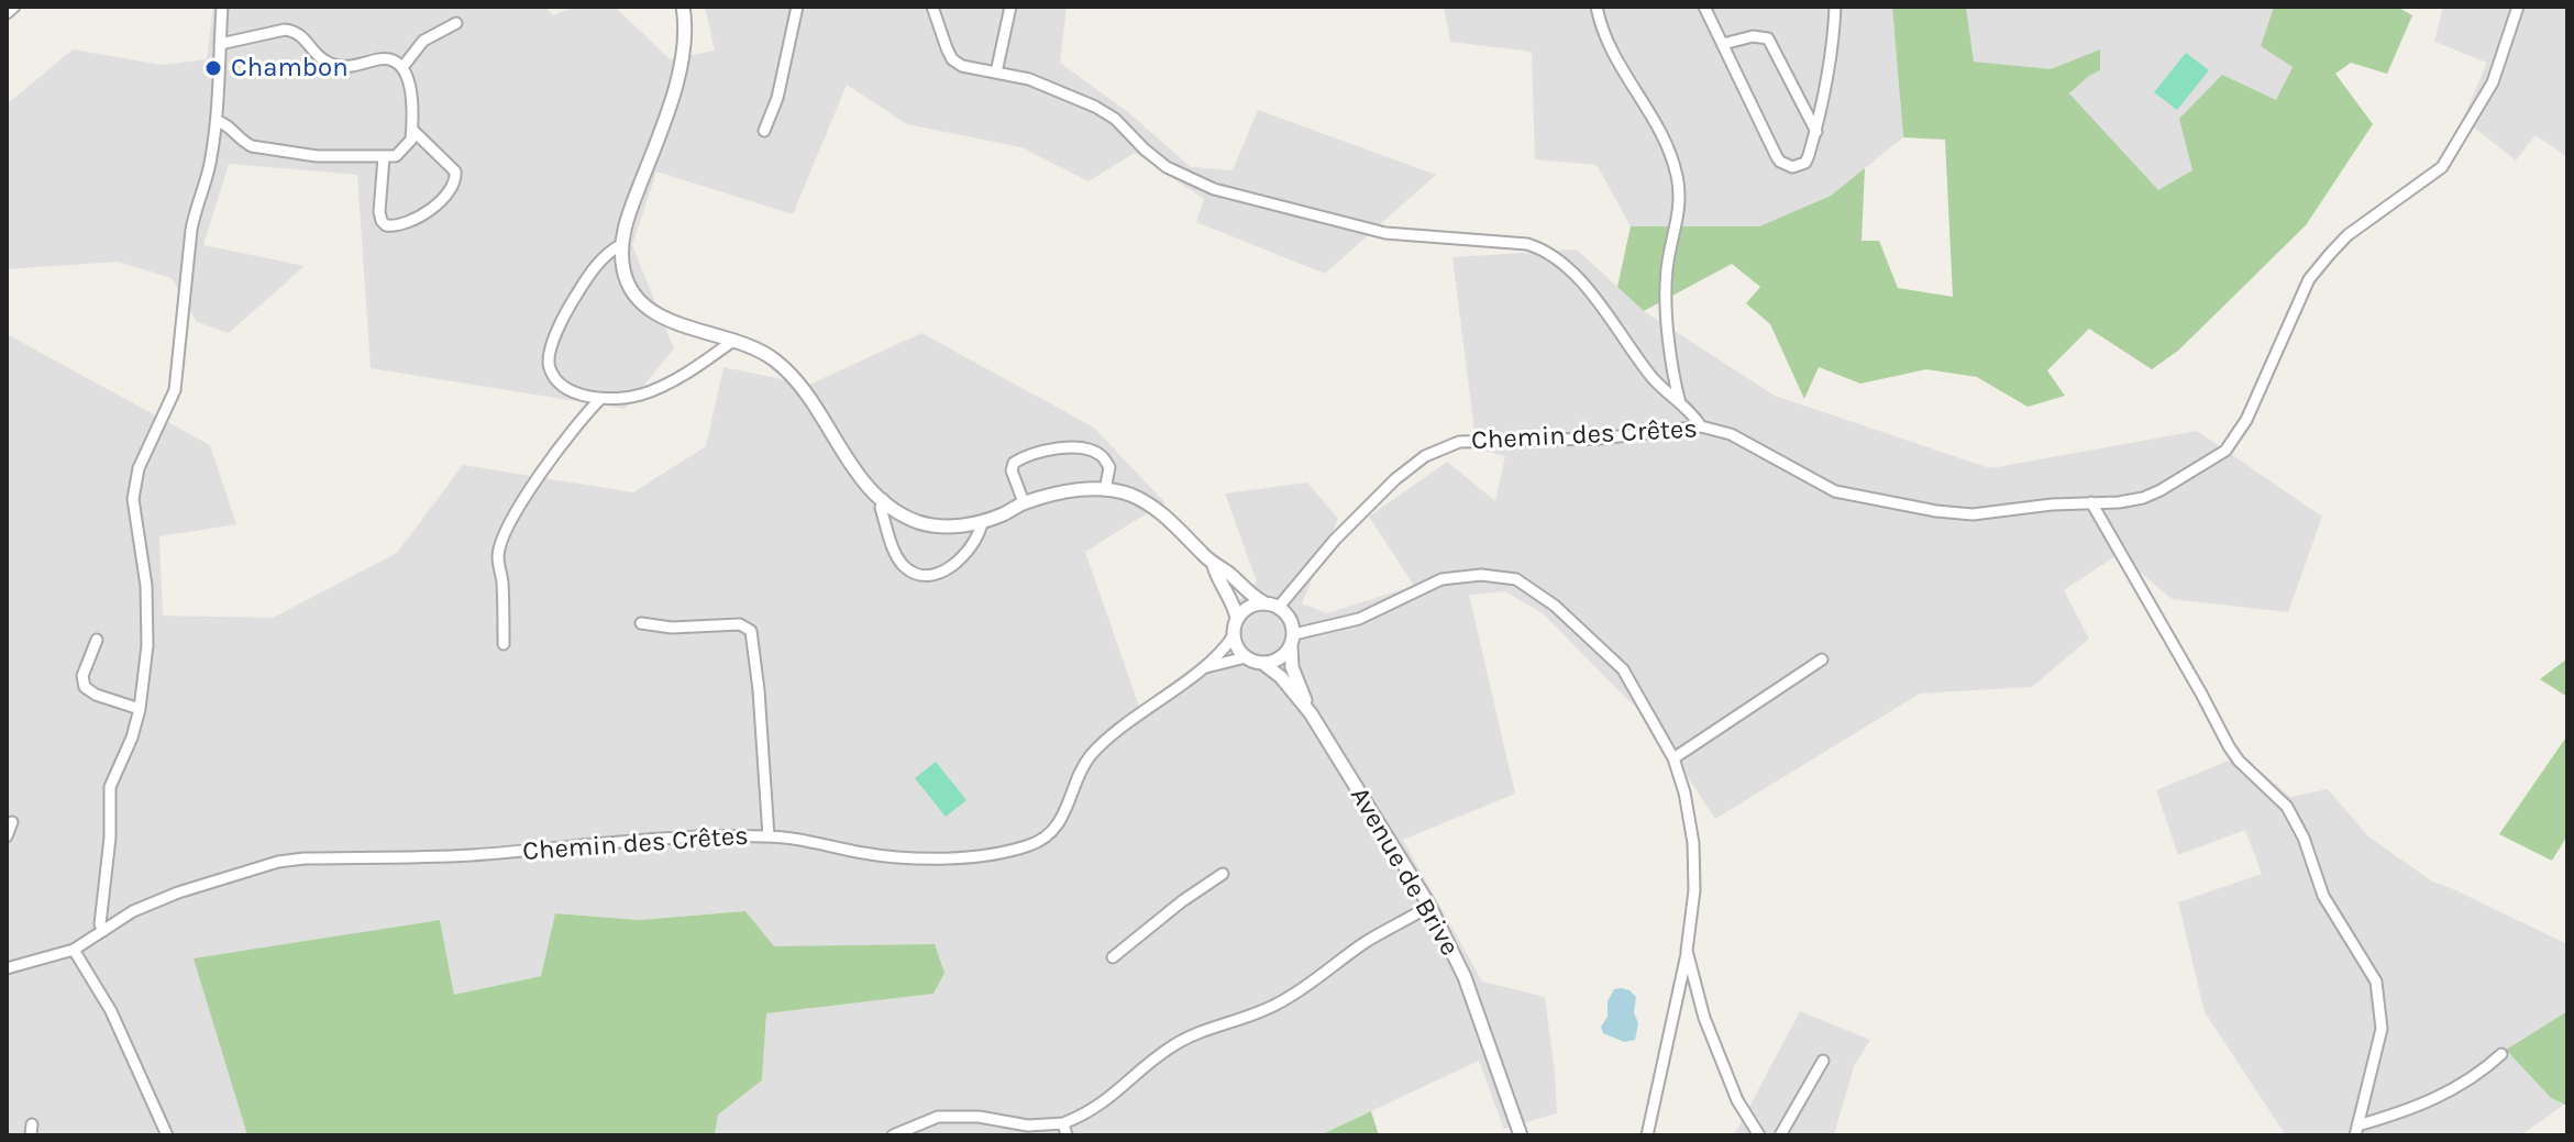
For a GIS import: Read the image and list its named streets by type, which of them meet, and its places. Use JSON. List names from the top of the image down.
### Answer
{
  "streets": {
    "street": ["Chemin des Crêtes", "Avenue de Brive"]
  },
  "places": ["Chambon"]
}
